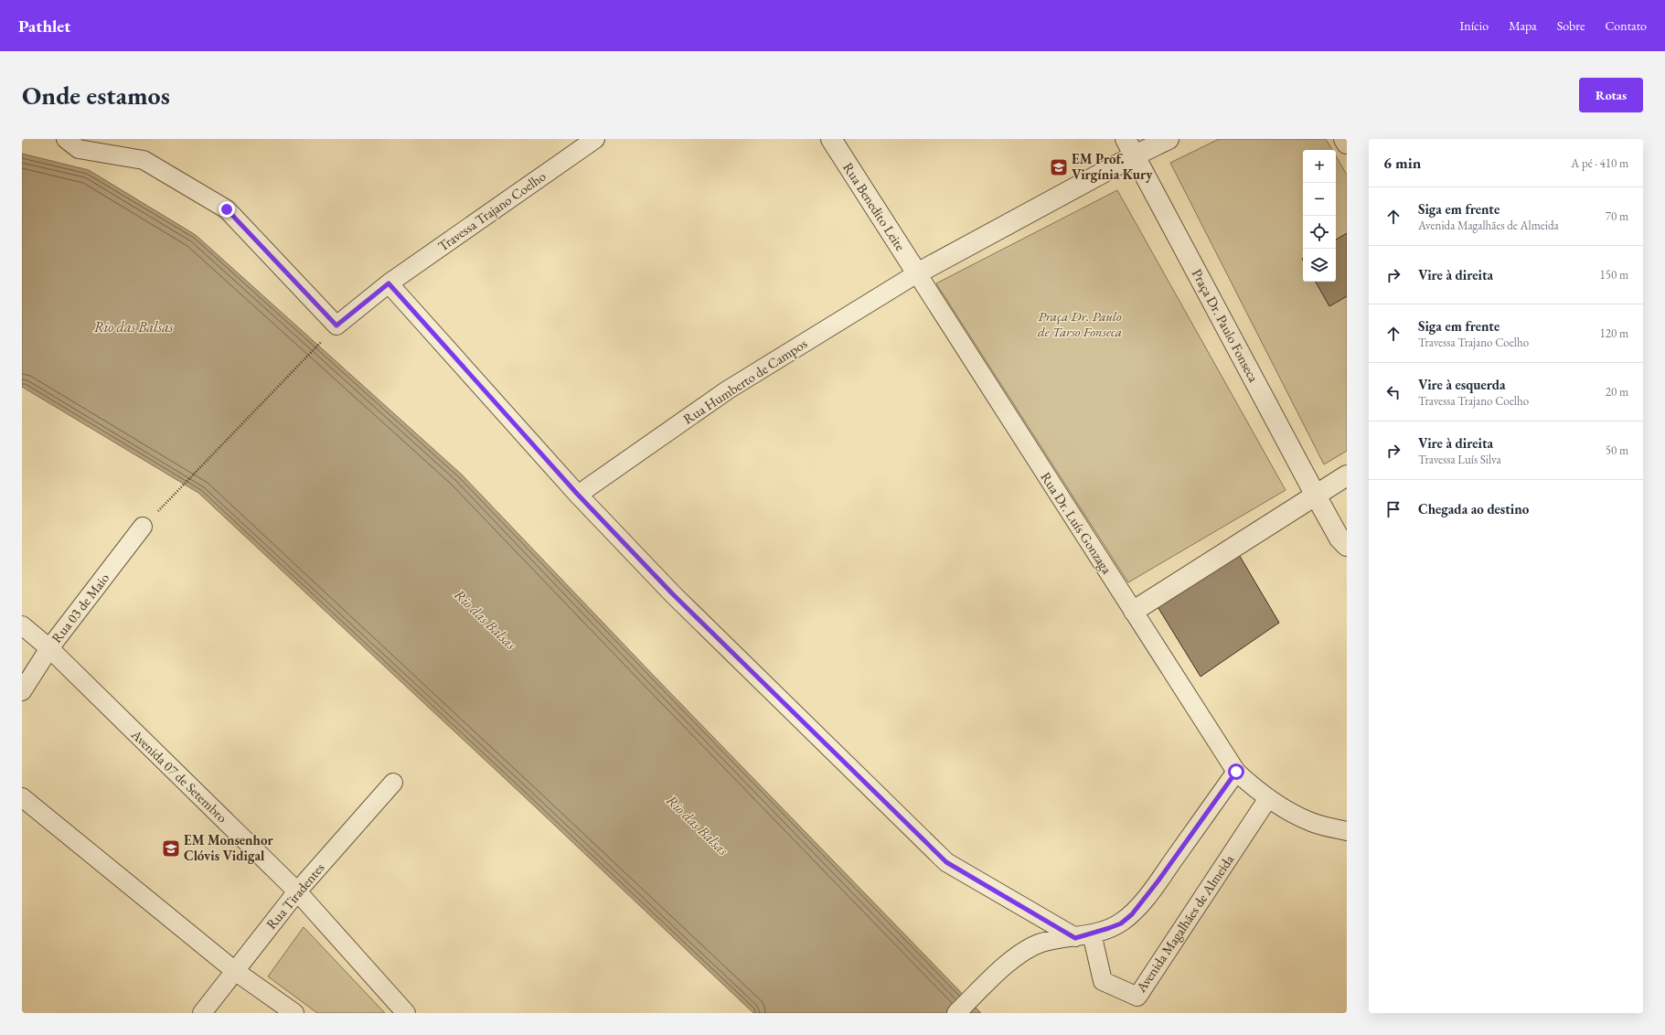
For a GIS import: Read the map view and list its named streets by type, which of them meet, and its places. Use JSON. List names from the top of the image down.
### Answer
{
  "streets": {
    "street": [
      "Rua Benedito Leite",
      "Travessa Trajano Coelho",
      "Praça Dr. Paulo Fonseca",
      "Rua Humberto de Campos",
      "Rua Dr. Luís Gonzaga",
      "Rua 03 de Maio",
      "Avenida 07 de Setembro",
      "Rua Tiradentes",
      "Avenida Magalhães de Almeida"
    ]
  },
  "crossings": [
    ["Rua Benedito Leite", "Rua Humberto de Campos"],
    ["Rua Benedito Leite", "Rua Dr. Luís Gonzaga"],
    ["Rua Humberto de Campos", "Rua Dr. Luís Gonzaga"],
    ["Rua Dr. Luís Gonzaga", "Avenida Magalhães de Almeida"],
    ["Rua 03 de Maio", "Avenida 07 de Setembro"],
    ["Avenida 07 de Setembro", "Rua Tiradentes"]
  ],
  "water": ["Rio das Balsas"],
  "parks": ["Praça Dr. Paulo de Tarso Fonseca"],
  "places": {
    "school or university": ["EM Prof. Virgínia Kury", "EM Monsenhor Clóvis Vidigal"]
  },
  "page": {
    "header": "Pathlet",
    "nav": [
      "Início",
      "Mapa",
      "Sobre",
      "Contato"
    ],
    "buttons": "Rotas",
    "title": "Onde estamos",
    "heading": ["6 min", "A pé · 410 m"],
    "map_buttons": ["+", "−"],
    "list": [
      ["Siga em frente", "Avenida Magalhães de Almeida", "70 m"],
      ["Vire à direita", "150 m"],
      ["Siga em frente", "Travessa Trajano Coelho", "120 m"],
      ["Vire à esquerda", "Travessa Trajano Coelho", "20 m"],
      ["Vire à direita", "Travessa Luís Silva", "50 m"],
      "Chegada ao destino"
    ]
  }
}
